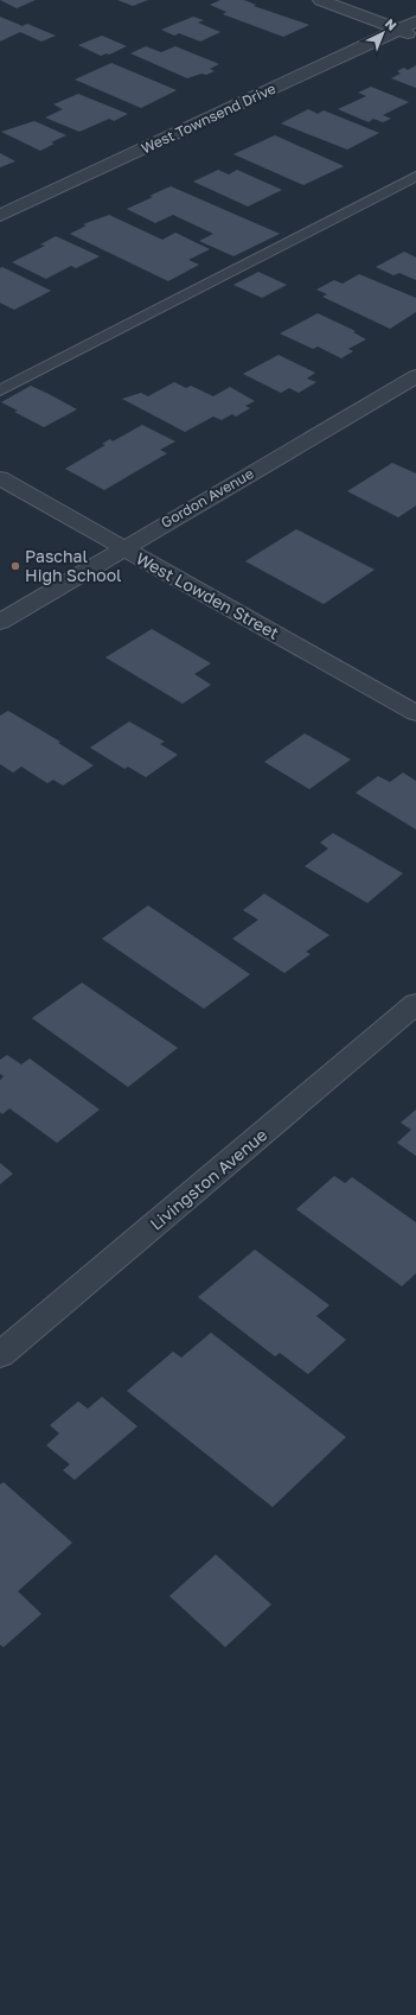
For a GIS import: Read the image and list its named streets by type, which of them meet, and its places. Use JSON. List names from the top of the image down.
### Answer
{
  "streets": {
    "street": [
      "West Townsend Drive",
      "Gordon Avenue",
      "West Lowden Street",
      "Livingston Avenue"
    ]
  },
  "crossings": [
    ["Gordon Avenue", "West Lowden Street"]
  ],
  "places": ["Paschal High School"],
  "north": "top right"
}
